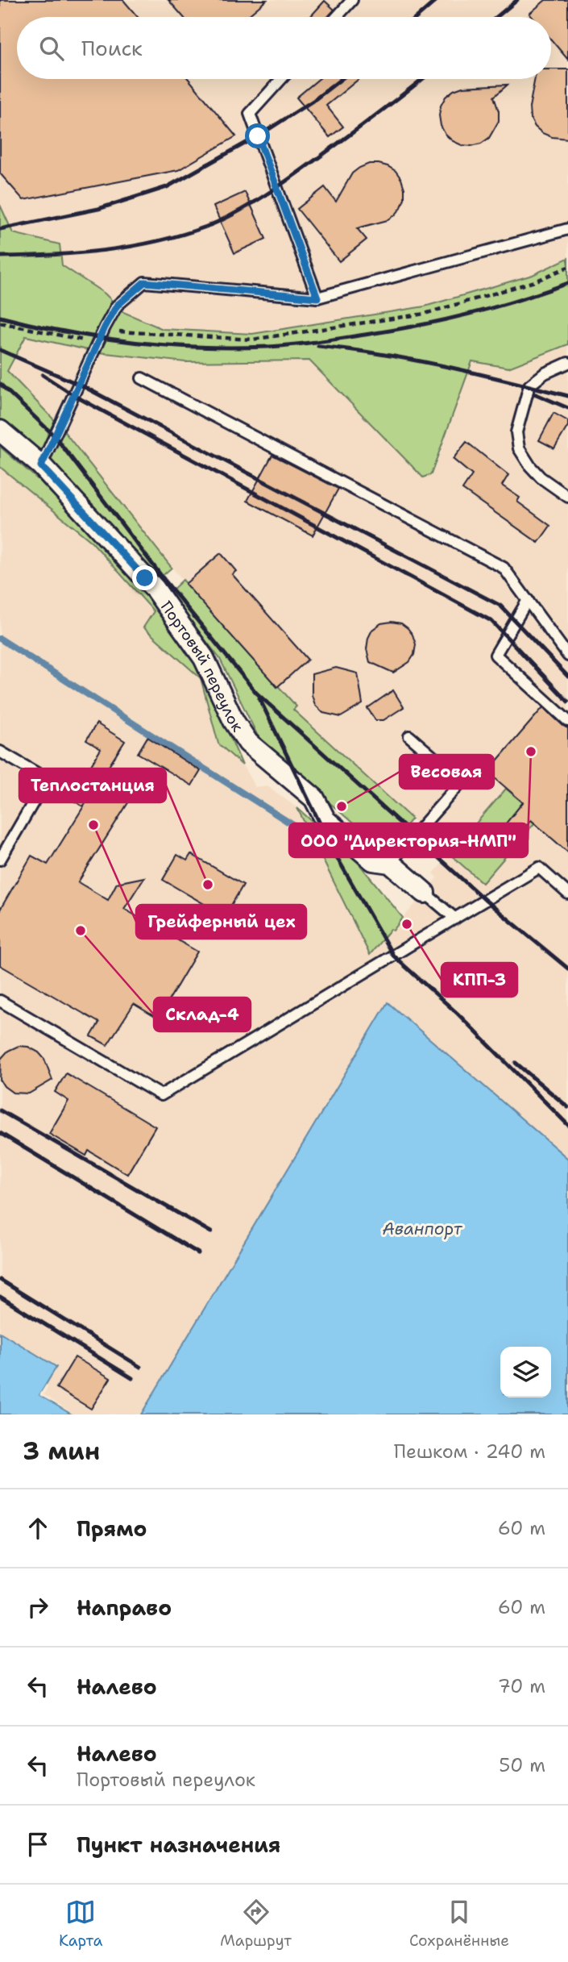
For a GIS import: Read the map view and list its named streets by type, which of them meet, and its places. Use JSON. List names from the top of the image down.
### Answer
{
  "streets": {
    "street": ["Портовый переулок"]
  },
  "water": ["Аванпорт"],
  "places": [
    "ООО \"Директория-НМП\"",
    "Весовая",
    "Грейферный цех",
    "Теплостанция",
    "КПП-3",
    "Склад-4"
  ],
  "page": {
    "search": "Поиск",
    "heading": ["3 мин", "Пешком · 240 m"],
    "list": [
      ["Прямо", "60 m"],
      ["Направо", "60 m"],
      ["Налево", "70 m"],
      ["Налево", "Портовый переулок", "50 m"],
      "Пункт назначения"
    ],
    "nav": ["Карта", "Маршрут", "Сохранённые"]
  }
}
